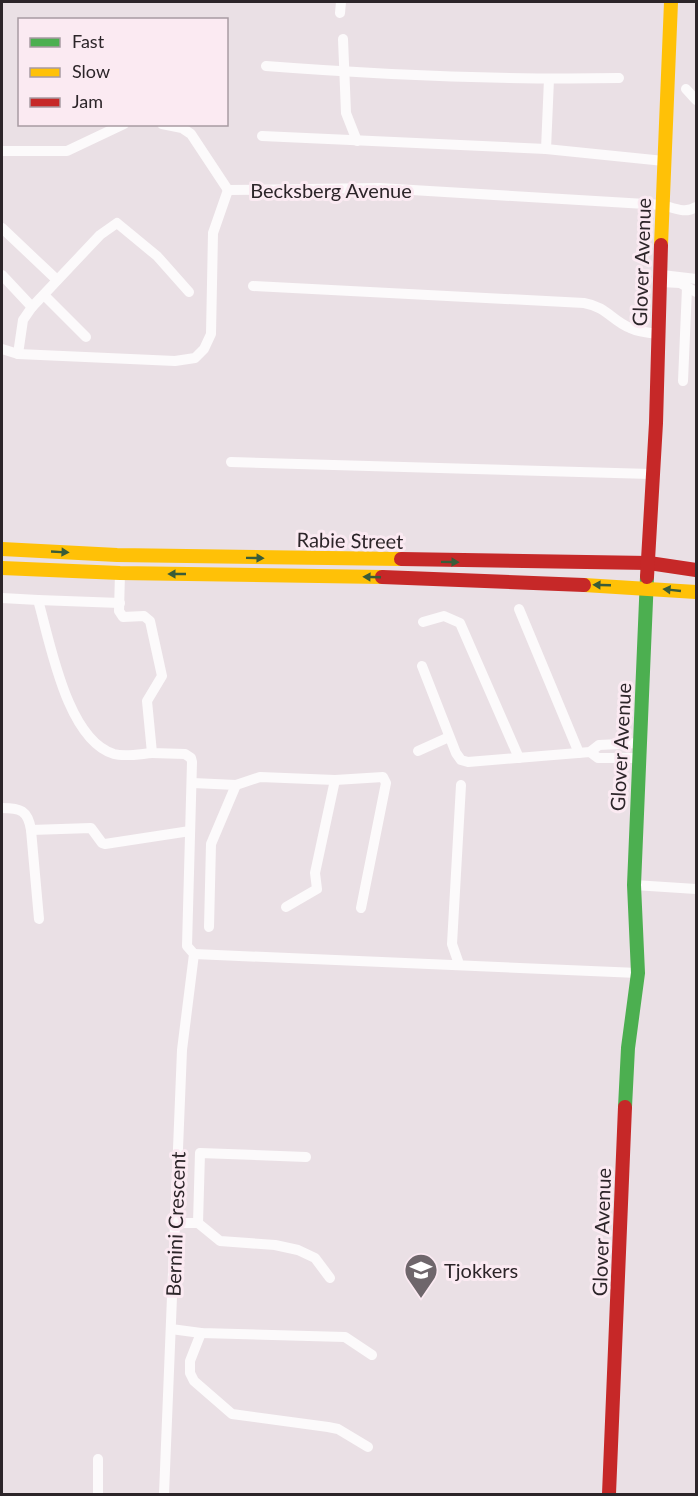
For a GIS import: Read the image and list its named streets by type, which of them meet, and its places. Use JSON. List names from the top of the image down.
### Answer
{
  "streets": {
    "street": [
      "Becksberg Avenue",
      "Glover Avenue",
      "Rabie Street",
      "Bernini Crescent"
    ]
  },
  "crossings": [
    ["Becksberg Avenue", "Glover Avenue"],
    ["Glover Avenue", "Rabie Street"]
  ],
  "places": {
    "school or university": ["Tjokkers"]
  },
  "legend": ["Fast", "Slow", "Jam"]
}
